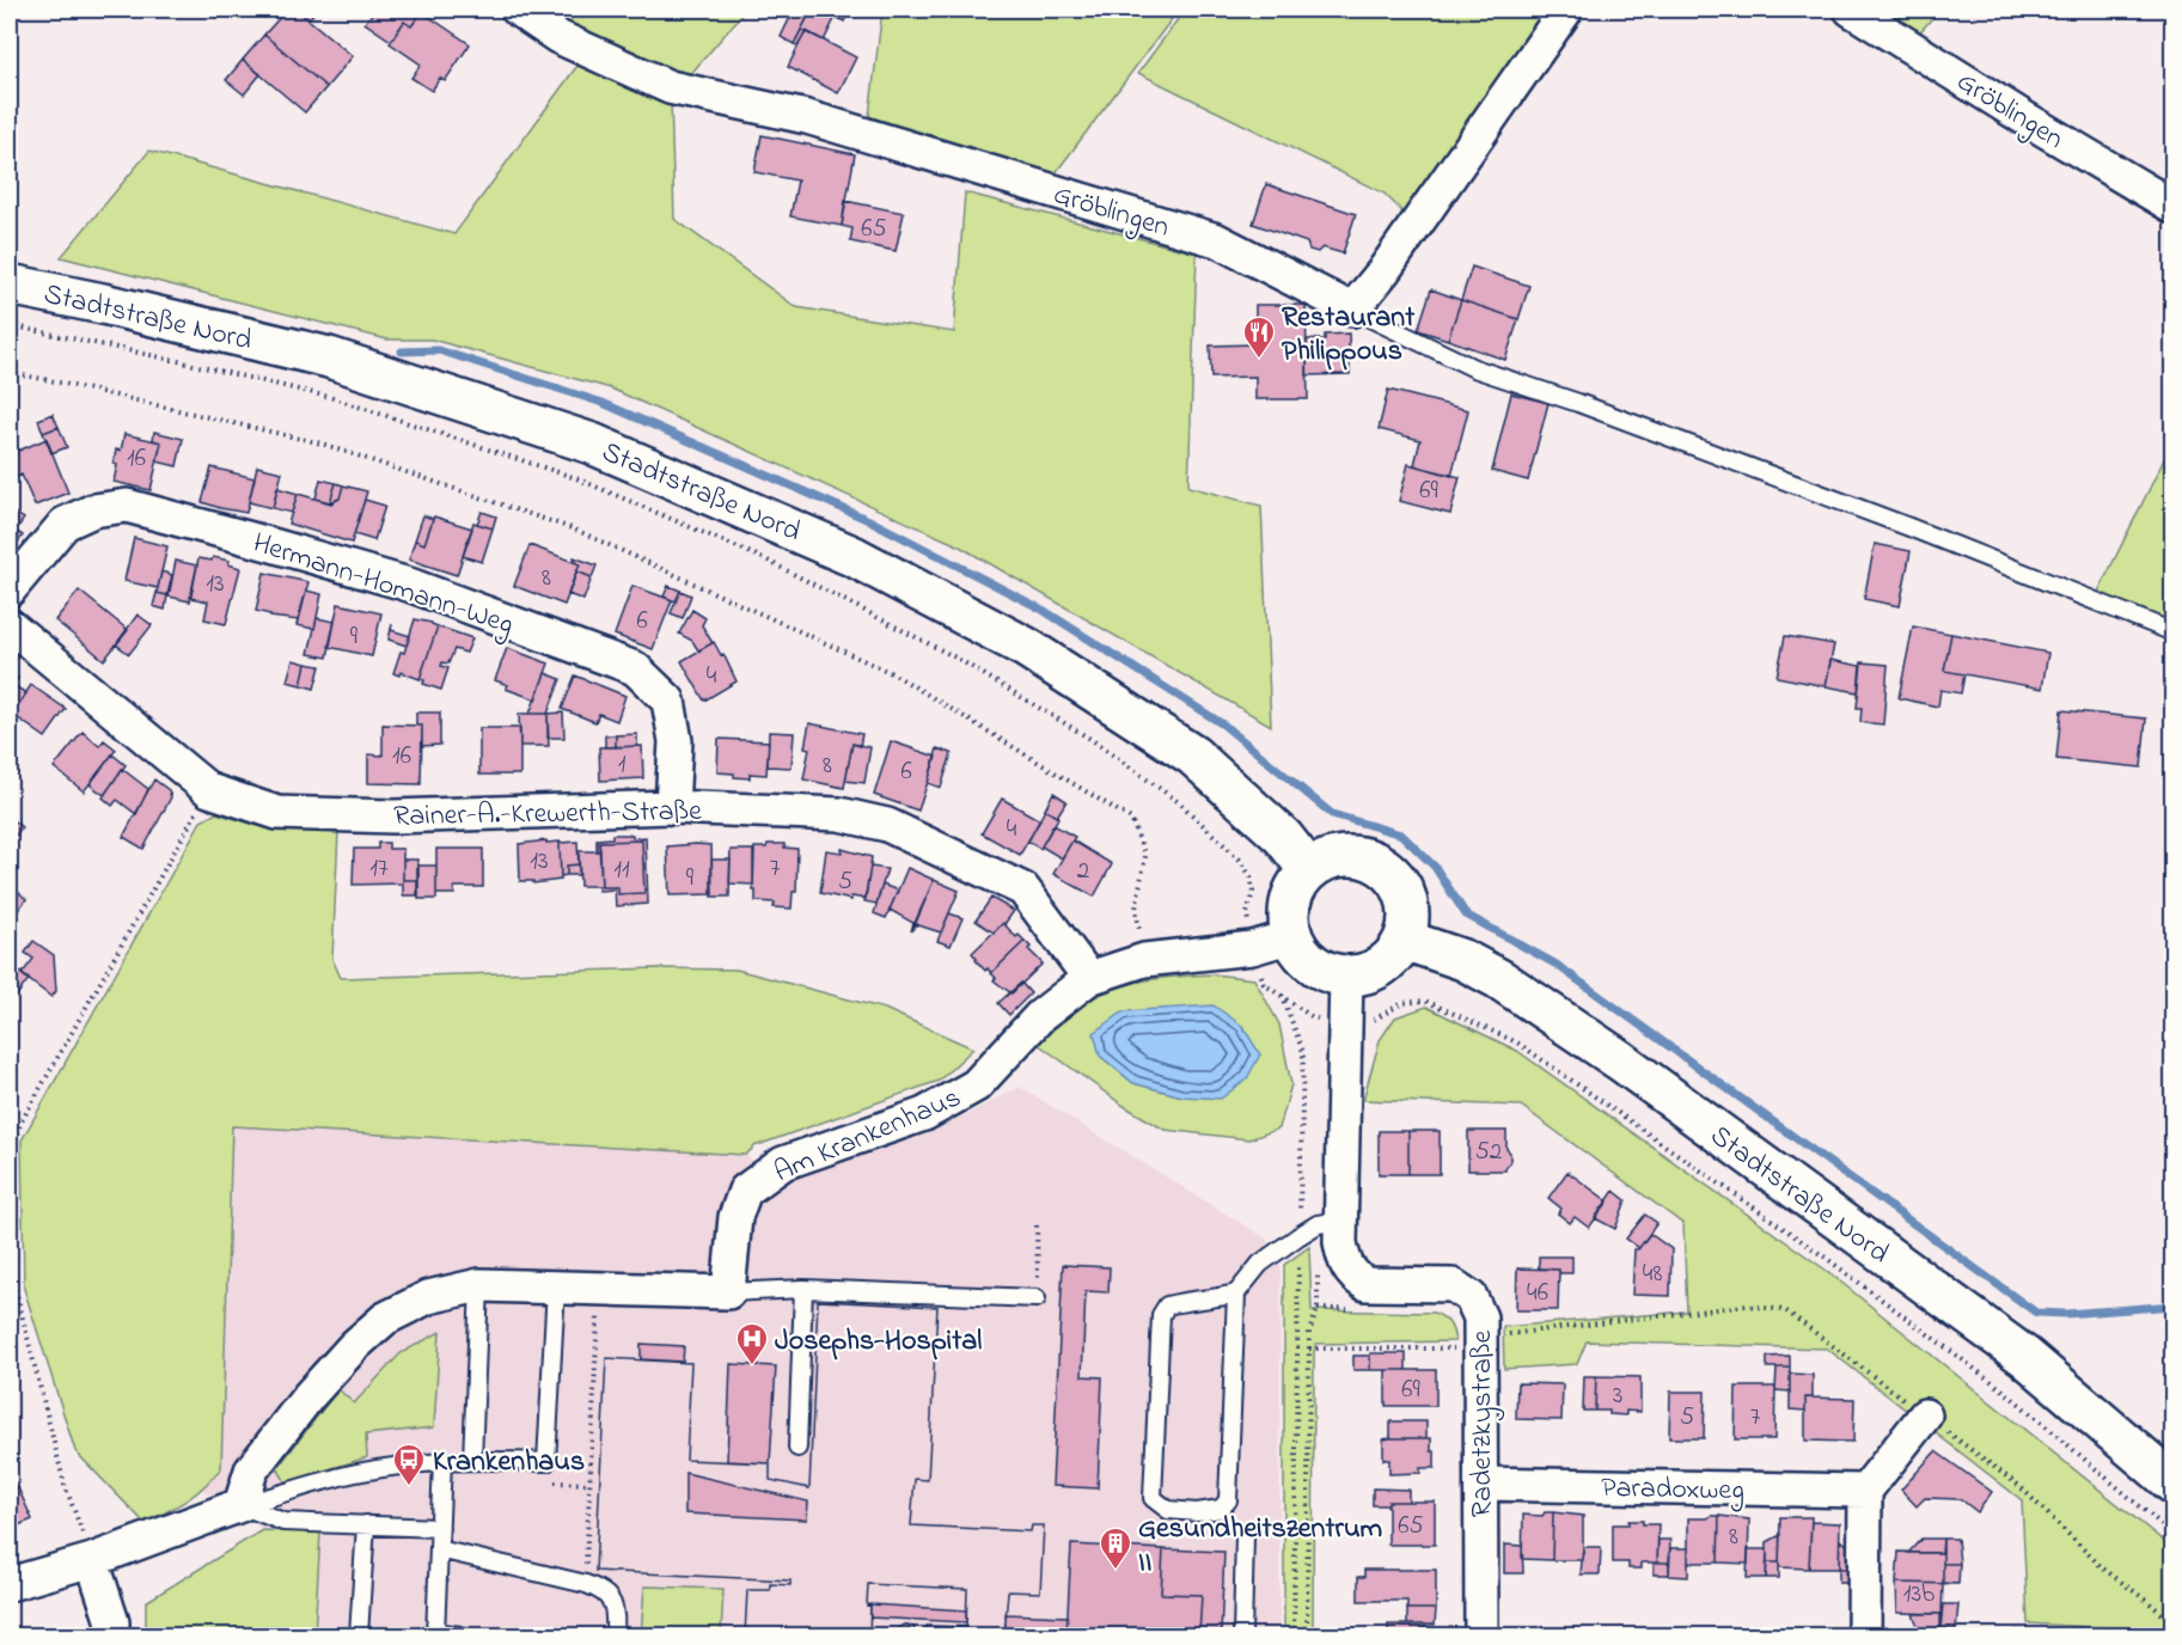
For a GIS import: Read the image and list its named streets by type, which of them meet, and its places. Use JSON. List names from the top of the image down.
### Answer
{
  "streets": {
    "main road": ["Stadtstraße Nord"],
    "street": [
      "Gröblingen",
      "Hermann-Homann-Weg",
      "Rainer-A.-Krewerth-Straße",
      "Am Krankenhaus",
      "Radetzkystraße",
      "Paradoxweg"
    ]
  },
  "crossings": [
    ["Stadtstraße Nord", "Am Krankenhaus"],
    ["Stadtstraße Nord", "Radetzkystraße"],
    ["Hermann-Homann-Weg", "Rainer-A.-Krewerth-Straße"],
    ["Rainer-A.-Krewerth-Straße", "Am Krankenhaus"],
    ["Am Krankenhaus", "Radetzkystraße"],
    ["Radetzkystraße", "Paradoxweg"]
  ],
  "places": {
    "restaurant": ["Restaurant Philippous"],
    "hospital": ["Josephs-Hospital"],
    "bus stop": ["Krankenhaus"],
    "building": ["Gesundheitszentrum II"]
  },
  "house_numbers": [
    "65",
    "16",
    "69",
    "8",
    "13",
    "6",
    "9",
    "4",
    "16",
    "1",
    "8",
    "6",
    "4",
    "13",
    "17",
    "7",
    "11",
    "2",
    "9",
    "5",
    "52",
    "48",
    "46",
    "69",
    "3",
    "5",
    "7",
    "65",
    "8",
    "13b"
  ]
}
